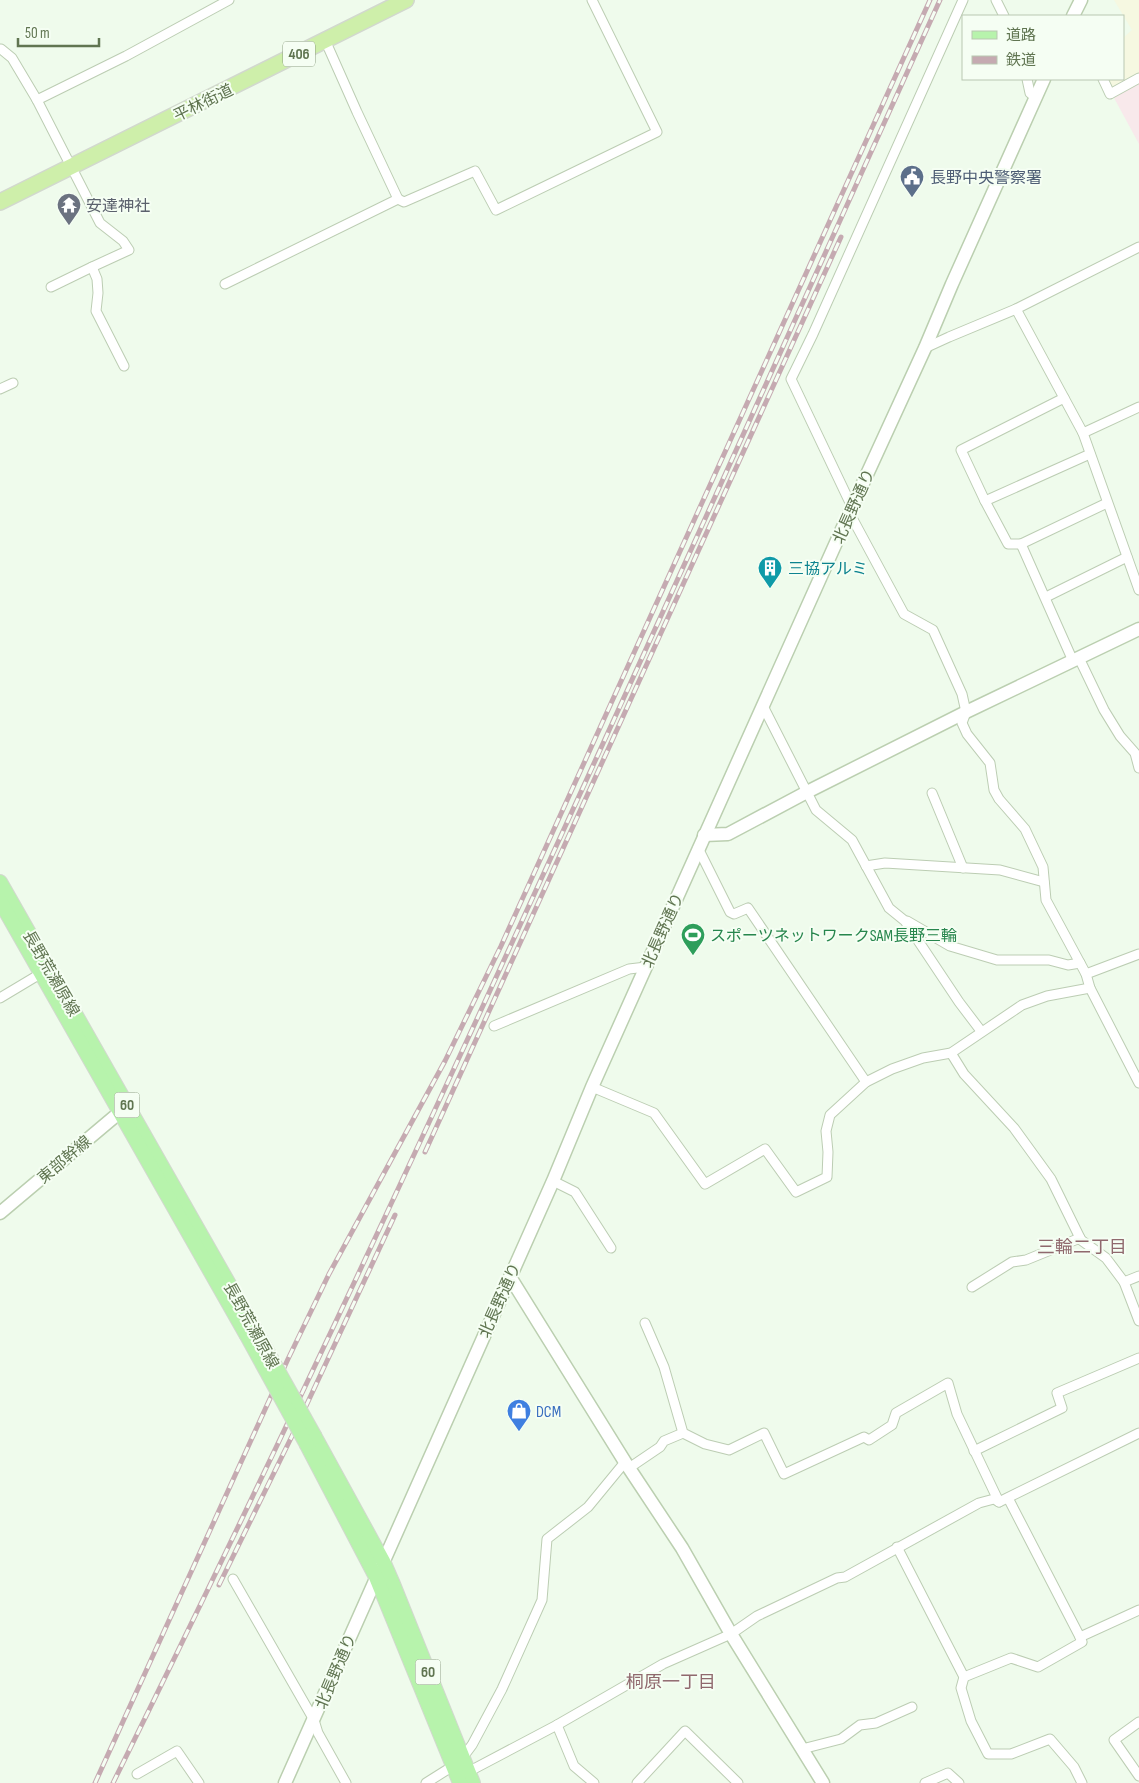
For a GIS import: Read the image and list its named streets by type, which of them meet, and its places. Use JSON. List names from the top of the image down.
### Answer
{
  "streets": {
    "highway": ["406", "平林街道"],
    "main road": ["長野荒瀬原線", "60"],
    "street": ["北長野通り", "東部幹線"]
  },
  "crossings": [
    ["北長野通り", "長野荒瀬原線"],
    ["長野荒瀬原線", "東部幹線"]
  ],
  "districts": ["三輪二丁目", "桐原一丁目"],
  "places": {
    "public building": ["長野中央警察署"],
    "temple": ["安達神社"],
    "building": ["三協アルミ"],
    "sports": ["スポーツネットワークSAM長野三輪"],
    "shop": ["DCM"]
  },
  "legend": ["道路", "鉄道"],
  "scale_bar": "50 m"
}
